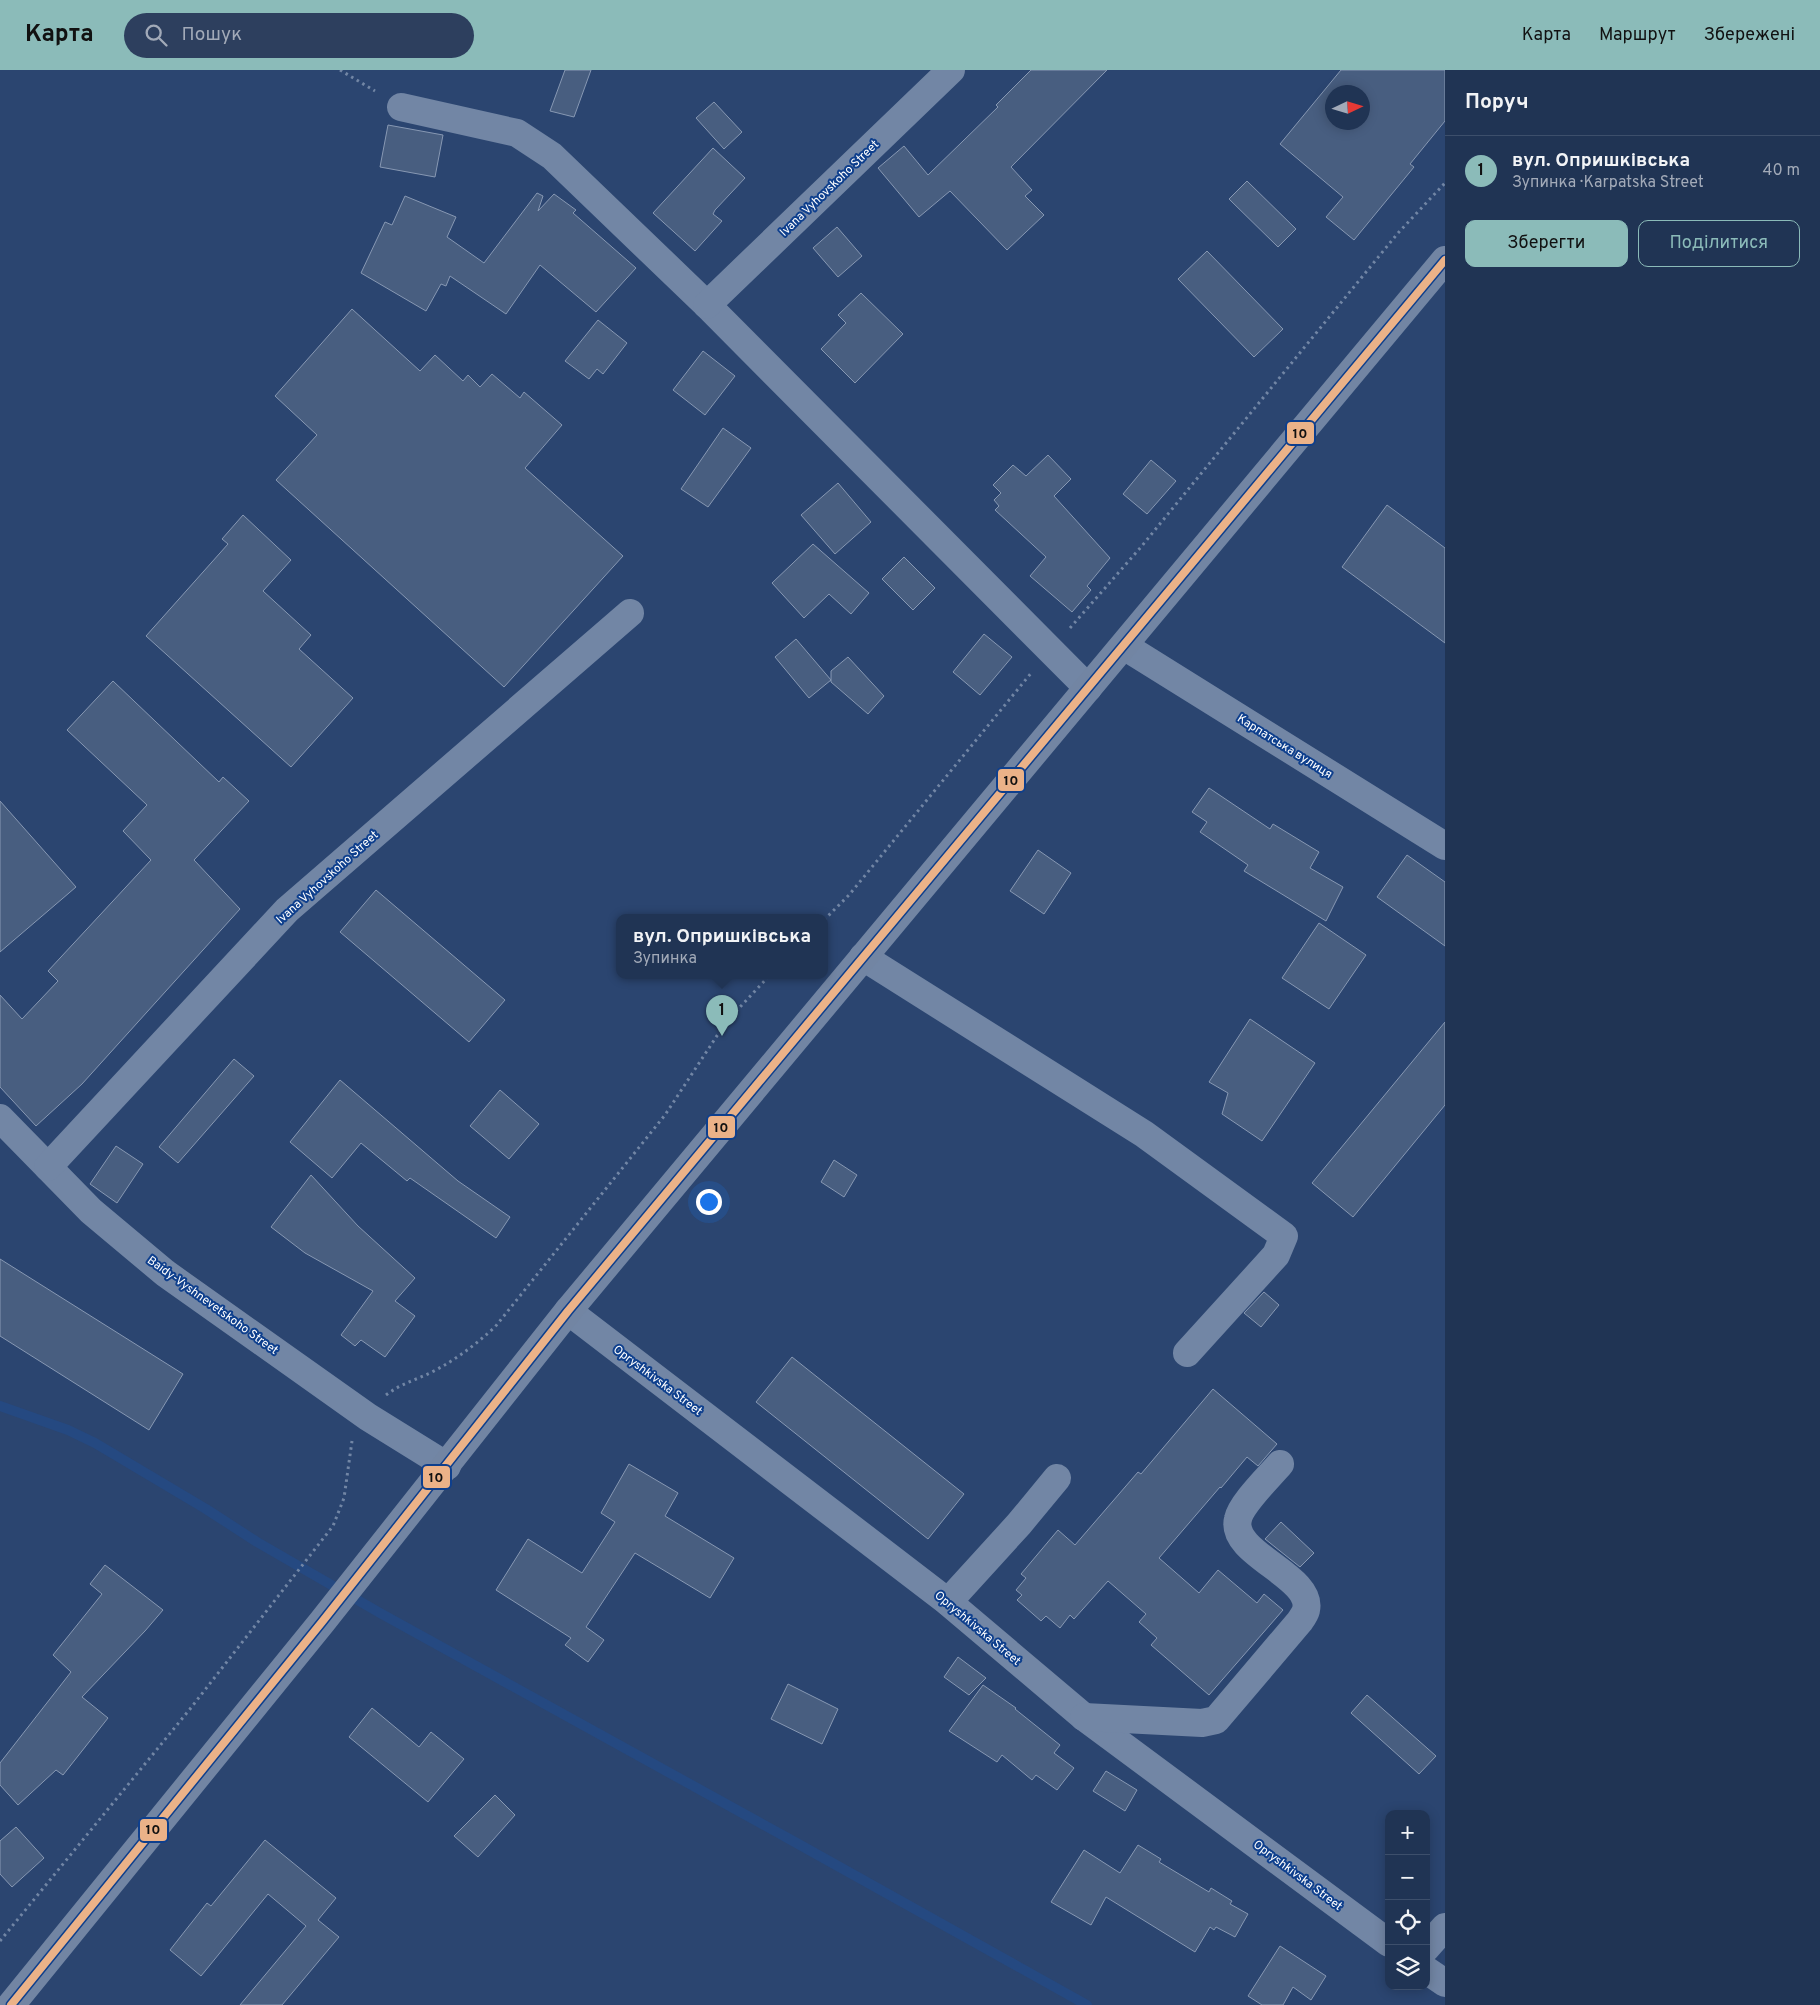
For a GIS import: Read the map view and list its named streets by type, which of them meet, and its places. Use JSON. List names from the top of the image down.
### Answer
{
  "streets": {
    "street": ["Ivana Vyhovskoho Street", "Baidy-Vyshnevetskoho Street", "Opryshkivska Street"]
  },
  "crossings": [
    ["Ivana Vyhovskoho Street", "Baidy-Vyshnevetskoho Street"]
  ],
  "lines": ["transit line 10"],
  "north": "right",
  "page": {
    "header": "Карта",
    "search": "Пошук",
    "nav": ["Карта", "Маршрут", "Збережені"],
    "heading": "Поруч",
    "list": [
      {
        "mark": "1",
        "name": "вул. Опришківська",
        "note": "Зупинка · Karpatska Street",
        "value": "40 m"
      }
    ],
    "buttons": ["Зберегти", "Поділитися"],
    "popup": ["вул. Опришківська", "Зупинка"],
    "pins": "1",
    "map_buttons": ["+", "−"]
  }
}
